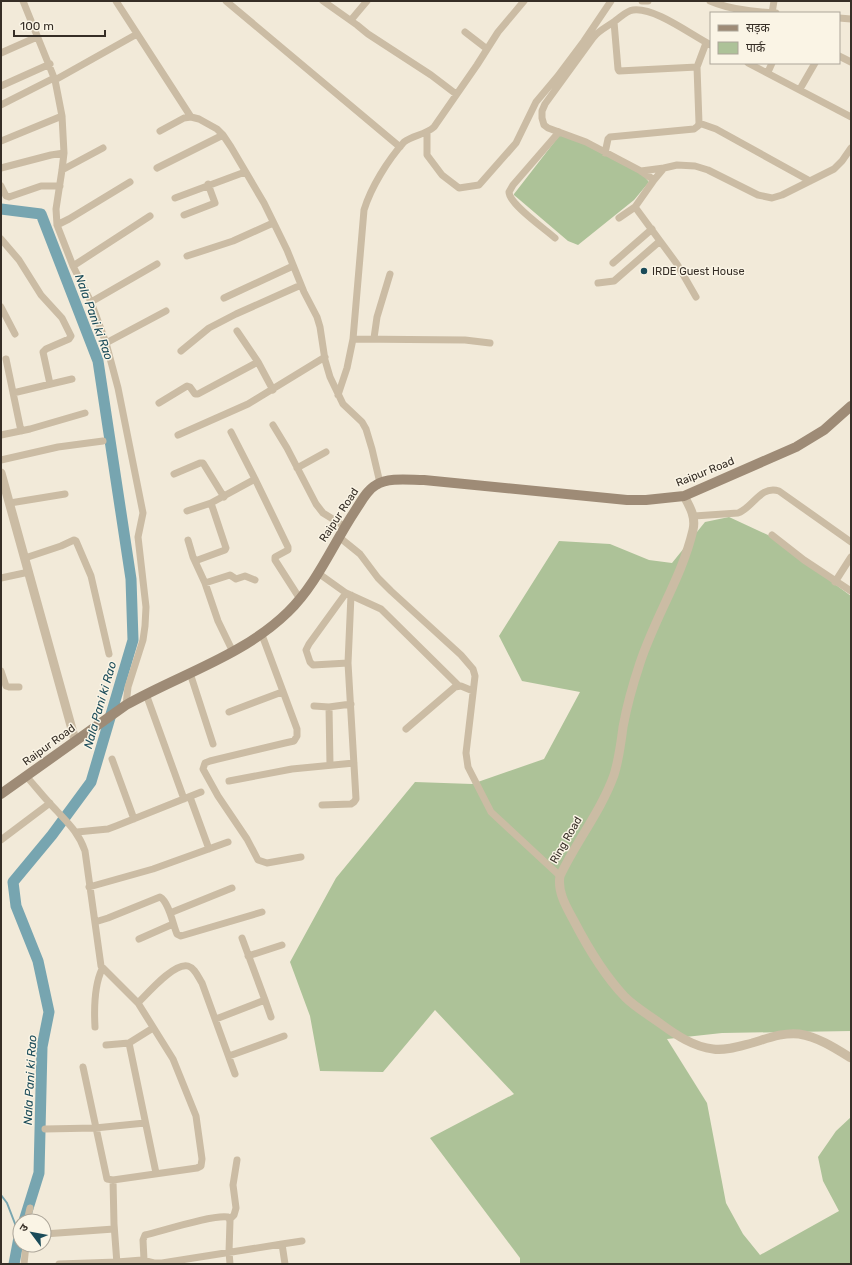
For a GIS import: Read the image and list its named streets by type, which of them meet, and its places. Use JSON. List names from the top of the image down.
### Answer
{
  "streets": {
    "main road": ["Raipur Road"],
    "street": ["Ring Road"]
  },
  "water": ["Nala Pani ki Rao"],
  "places": ["IRDE Guest House"],
  "legend": ["सड़क", "पार्क"],
  "scale_bar": "100 m",
  "north": "top left"
}
